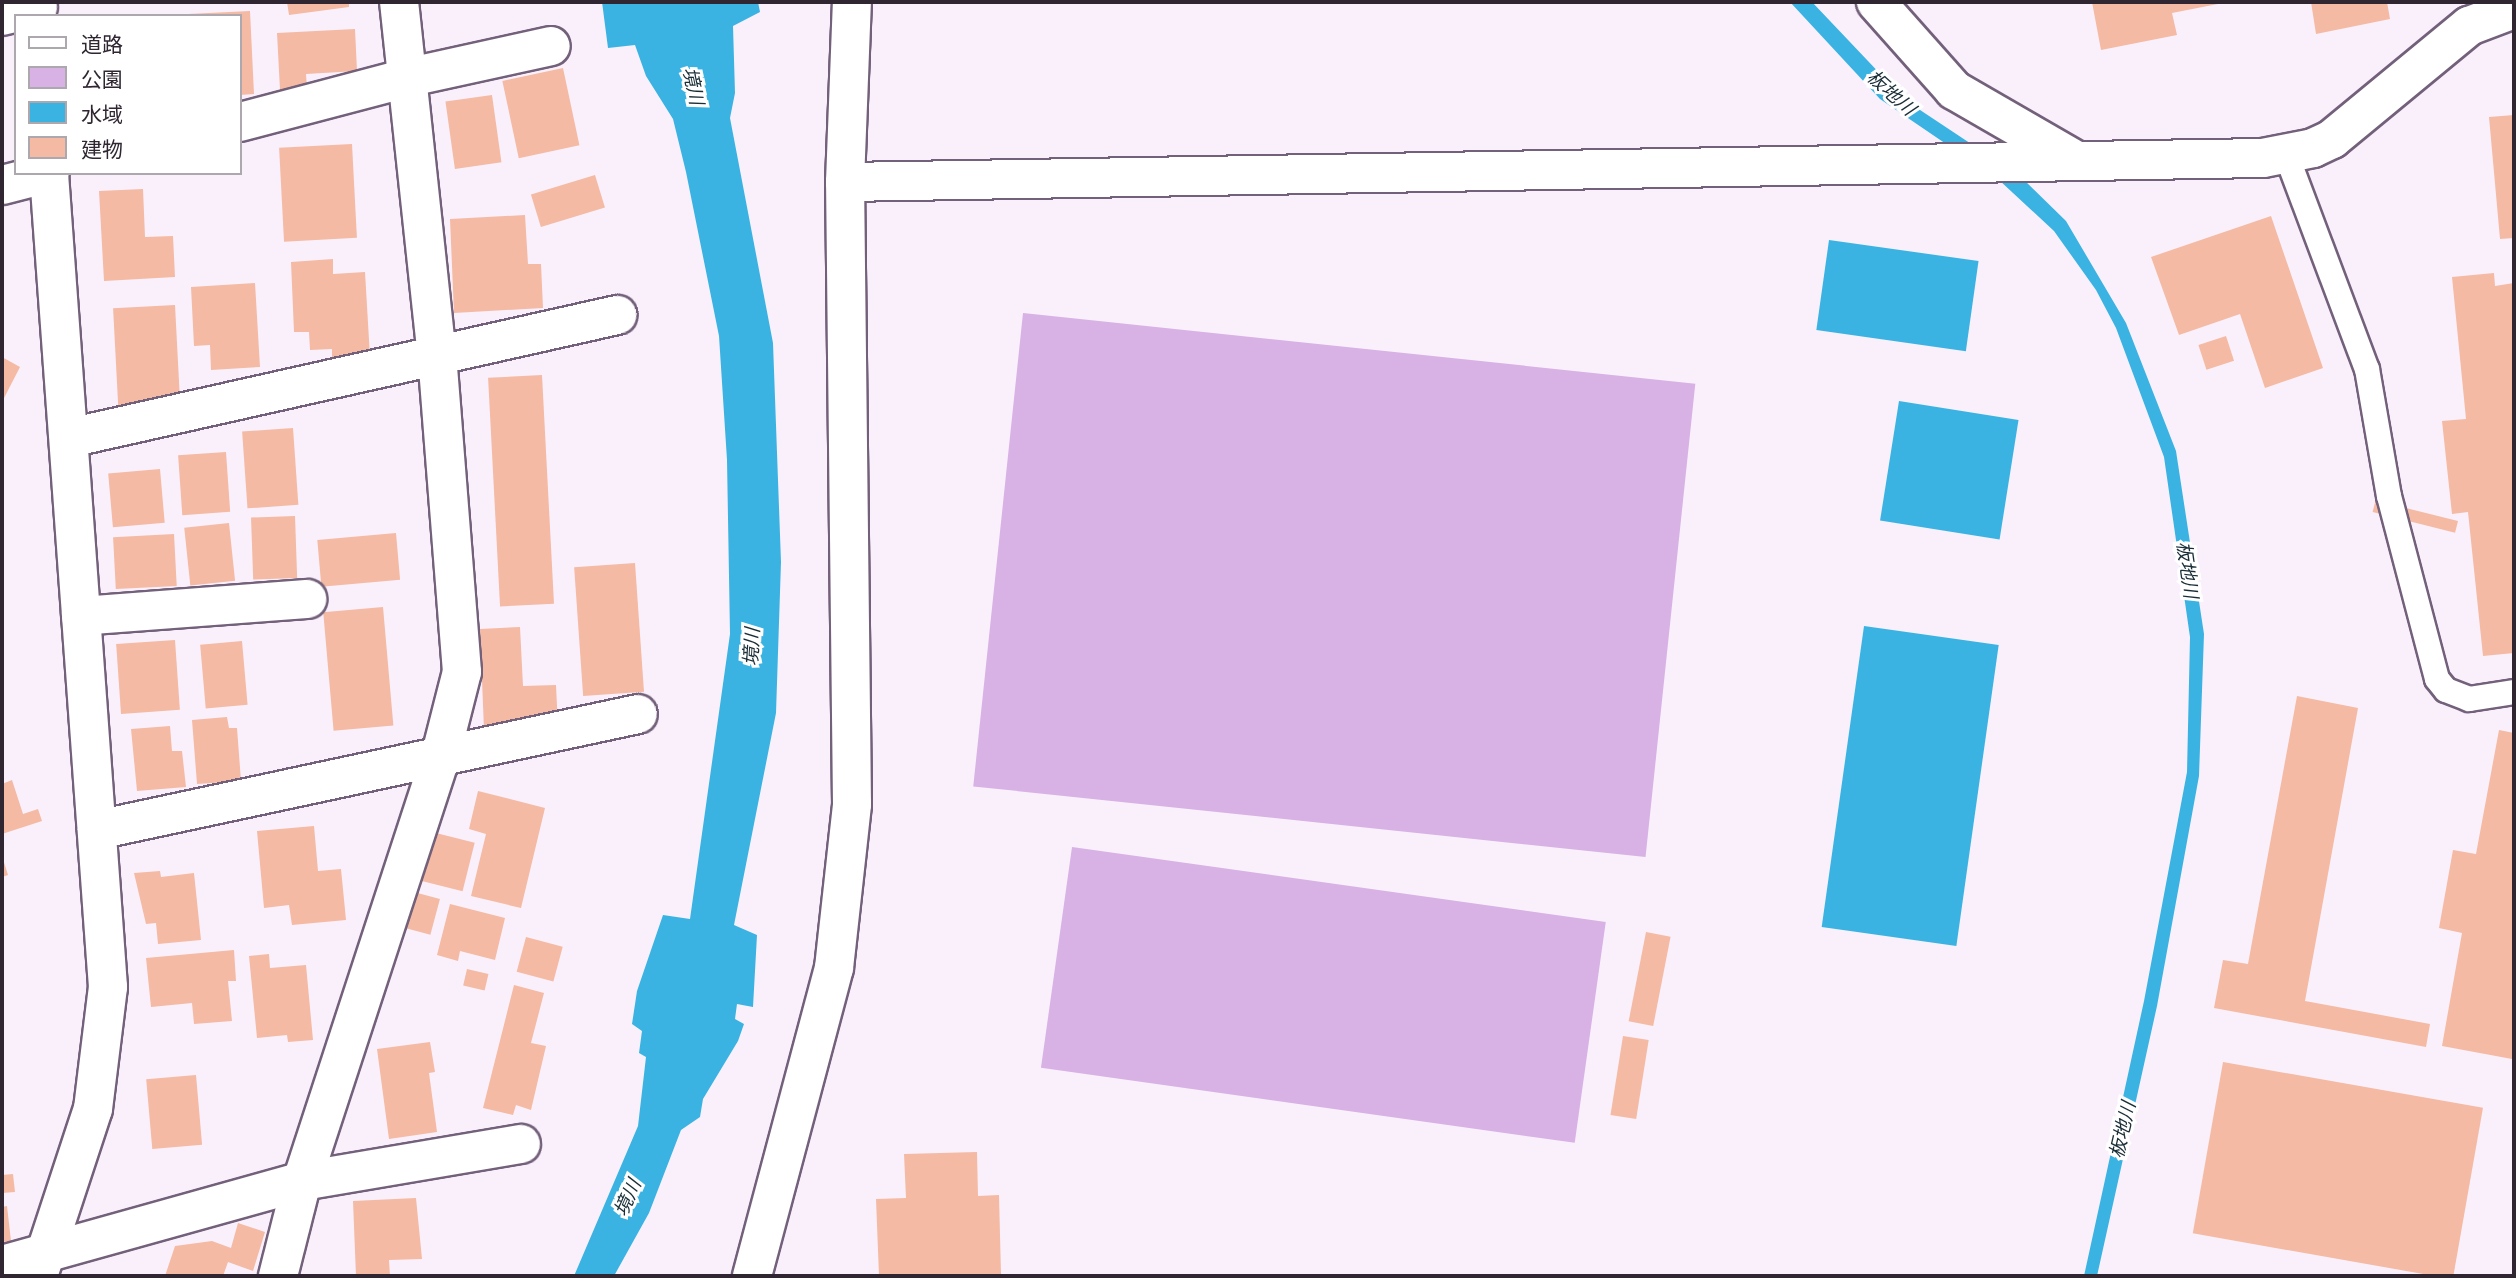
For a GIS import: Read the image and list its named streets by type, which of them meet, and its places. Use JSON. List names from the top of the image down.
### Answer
{
  "water": ["境川", "板地川"],
  "legend": [
    "道路",
    "公園",
    "水域",
    "建物"
  ]
}
